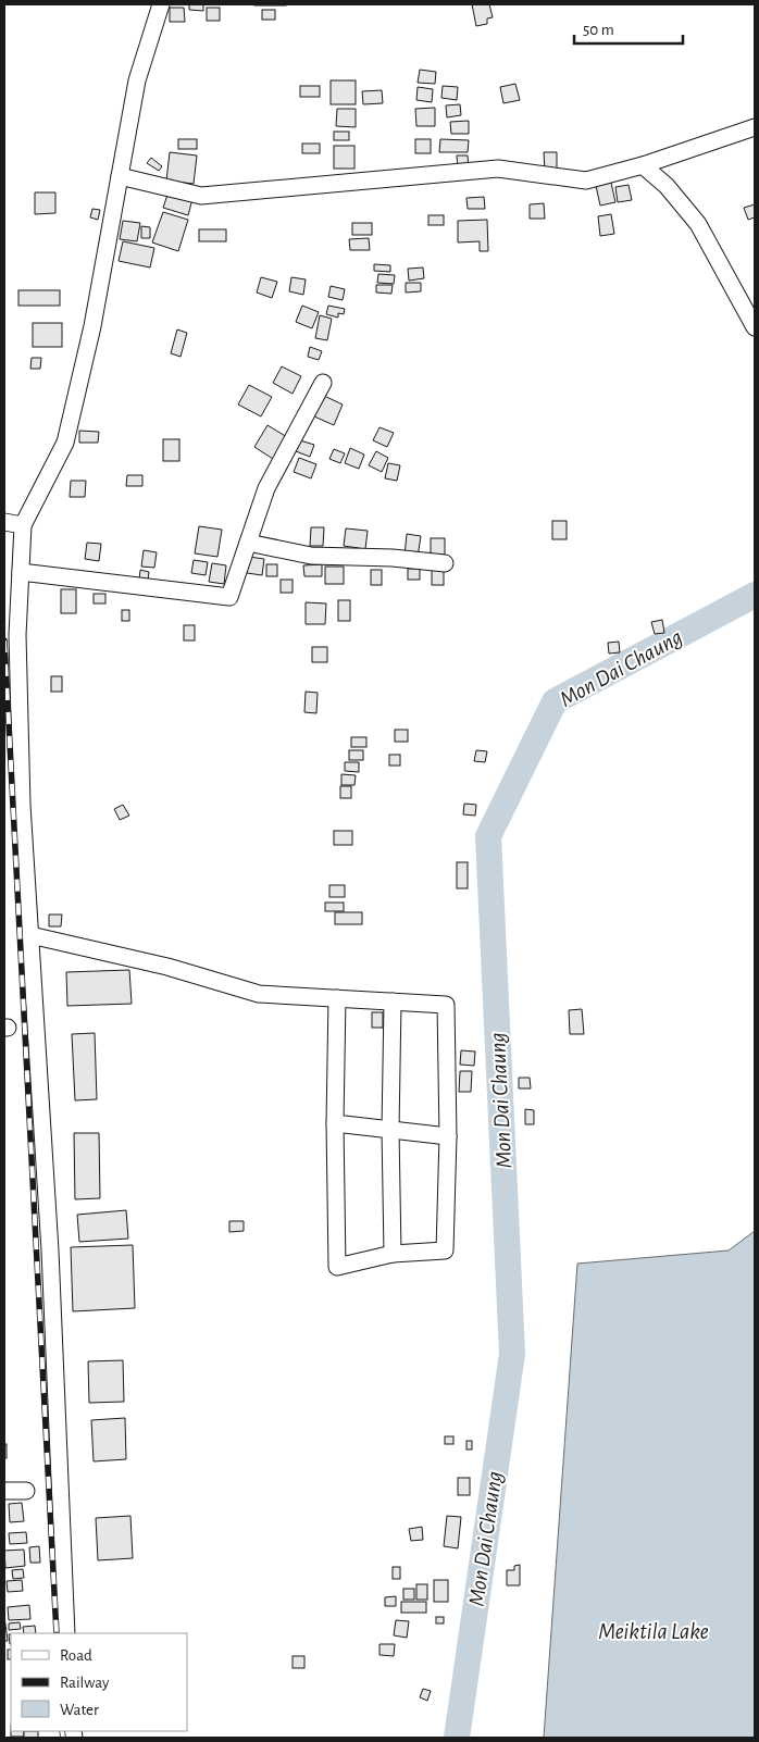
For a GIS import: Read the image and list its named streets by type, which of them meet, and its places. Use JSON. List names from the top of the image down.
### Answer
{
  "water": ["Mon Dai Chaung", "Meiktila Lake"],
  "legend": ["Road", "Railway", "Water"],
  "scale_bar": "50 m"
}
